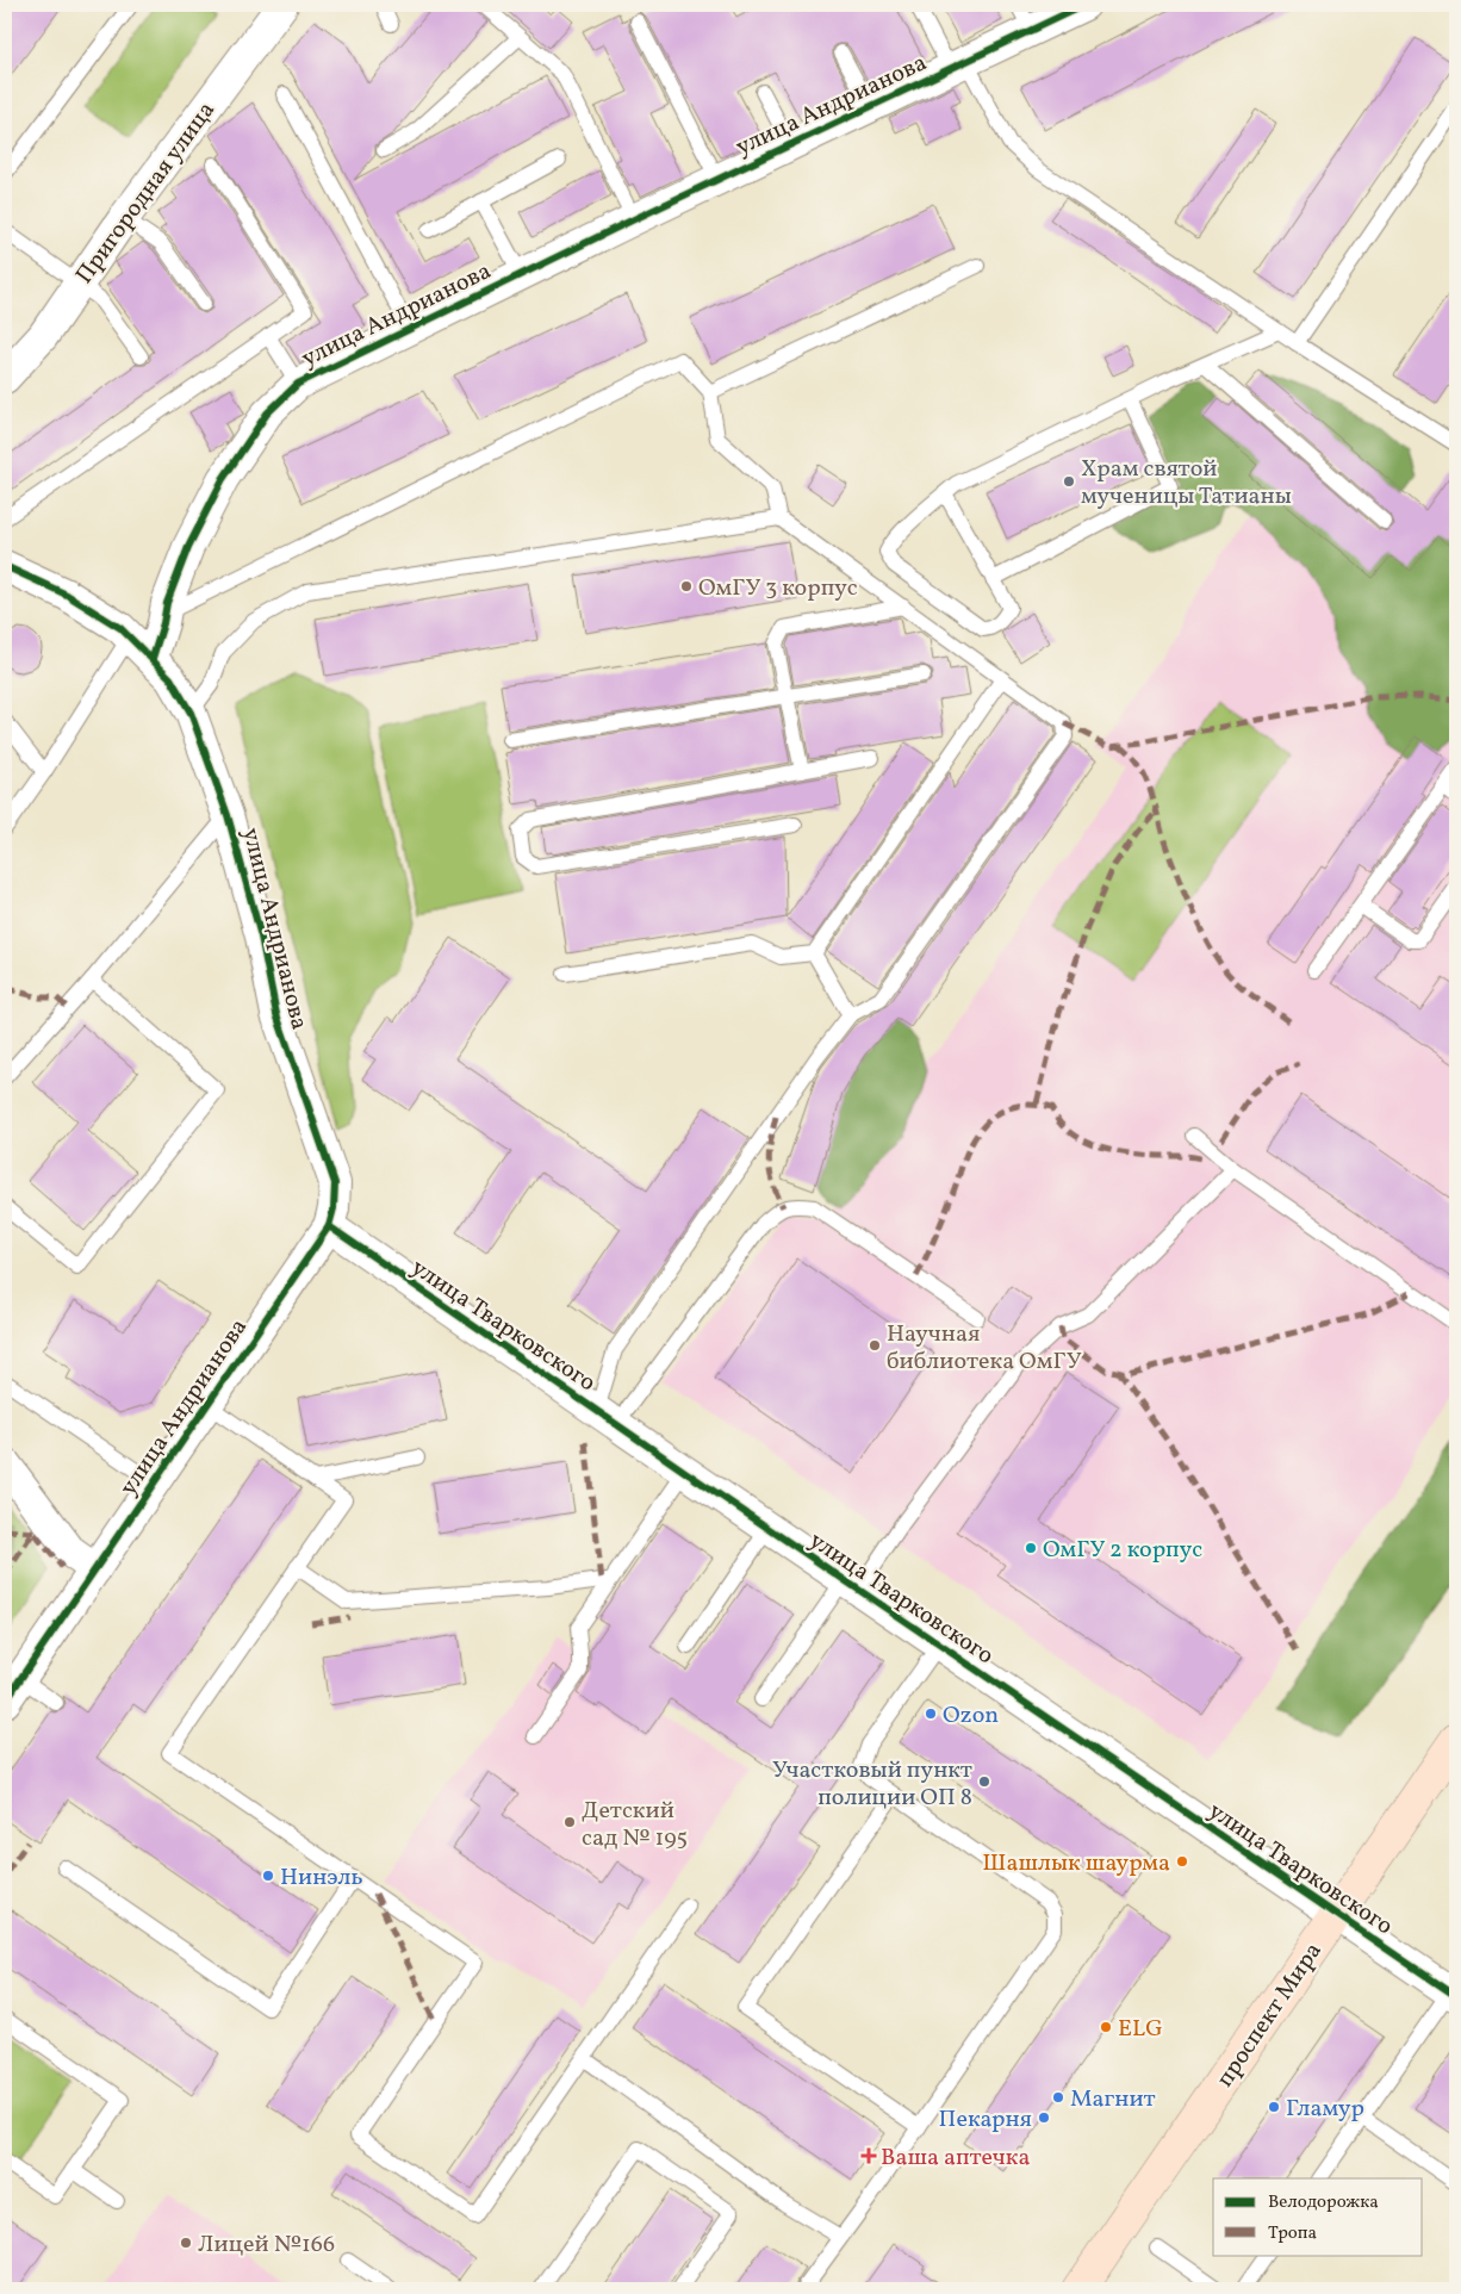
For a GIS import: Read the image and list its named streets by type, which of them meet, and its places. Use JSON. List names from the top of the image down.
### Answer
{
  "streets": {
    "main road": ["проспект Мира"],
    "street": ["улица Андрианова", "Пригородная улица", "улица Тварковского"]
  },
  "crossings": [
    ["улица Андрианова", "улица Тварковского"],
    ["улица Тварковского", "проспект Мира"]
  ],
  "places": {
    "other": [
      "Храм святой мученицы Татианы",
      "ОмГУ 3 корпус",
      "Научная библиотека ОмГУ",
      "ОмГУ 2 корпус",
      "Ozon",
      "Участковый пункт полиции ОП 8",
      "Детский сад № 195",
      "Шашлык шаурма",
      "Нинэль",
      "ELG",
      "Магнит",
      "Гламур",
      "Пекарня",
      "Лицей №166"
    ],
    "health": ["Ваша аптечка"]
  },
  "legend": ["Велодорожка", "Тропа"]
}
